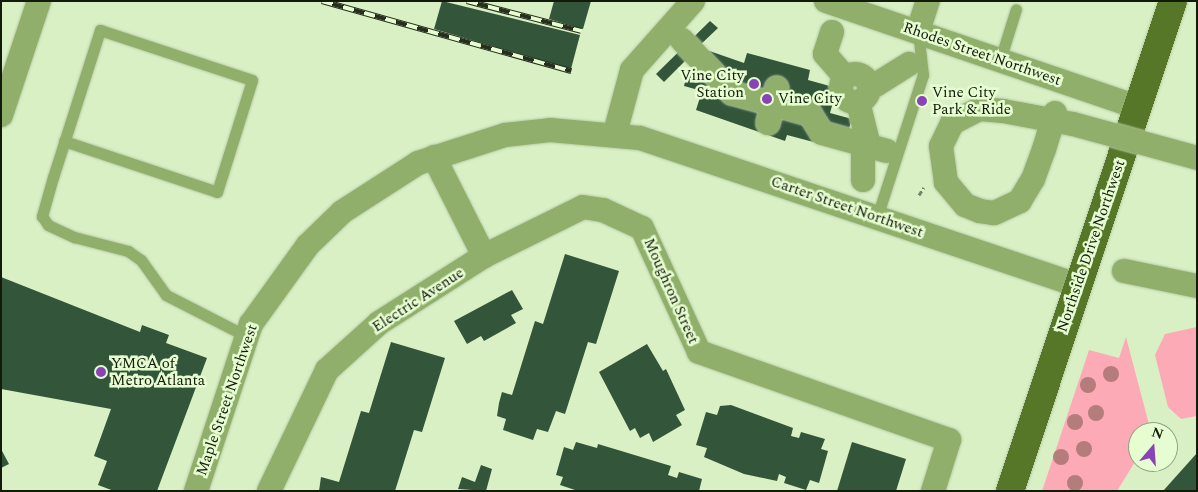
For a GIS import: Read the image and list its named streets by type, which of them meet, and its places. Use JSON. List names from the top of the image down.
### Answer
{
  "streets": {
    "main road": ["Northside Drive Northwest"],
    "street": [
      "Rhodes Street Northwest",
      "Carter Street Northwest",
      "Moughron Street",
      "Electric Avenue",
      "Maple Street Northwest"
    ]
  },
  "crossings": [
    ["Rhodes Street Northwest", "Northside Drive Northwest"],
    ["Carter Street Northwest", "Northside Drive Northwest"],
    ["Carter Street Northwest", "Maple Street Northwest"],
    ["Moughron Street", "Electric Avenue"]
  ],
  "places": [
    "Vine City Station",
    "Vine City",
    "Vine City Park & Ride",
    "YMCA of Metro Atlanta"
  ],
  "north": "top"
}
